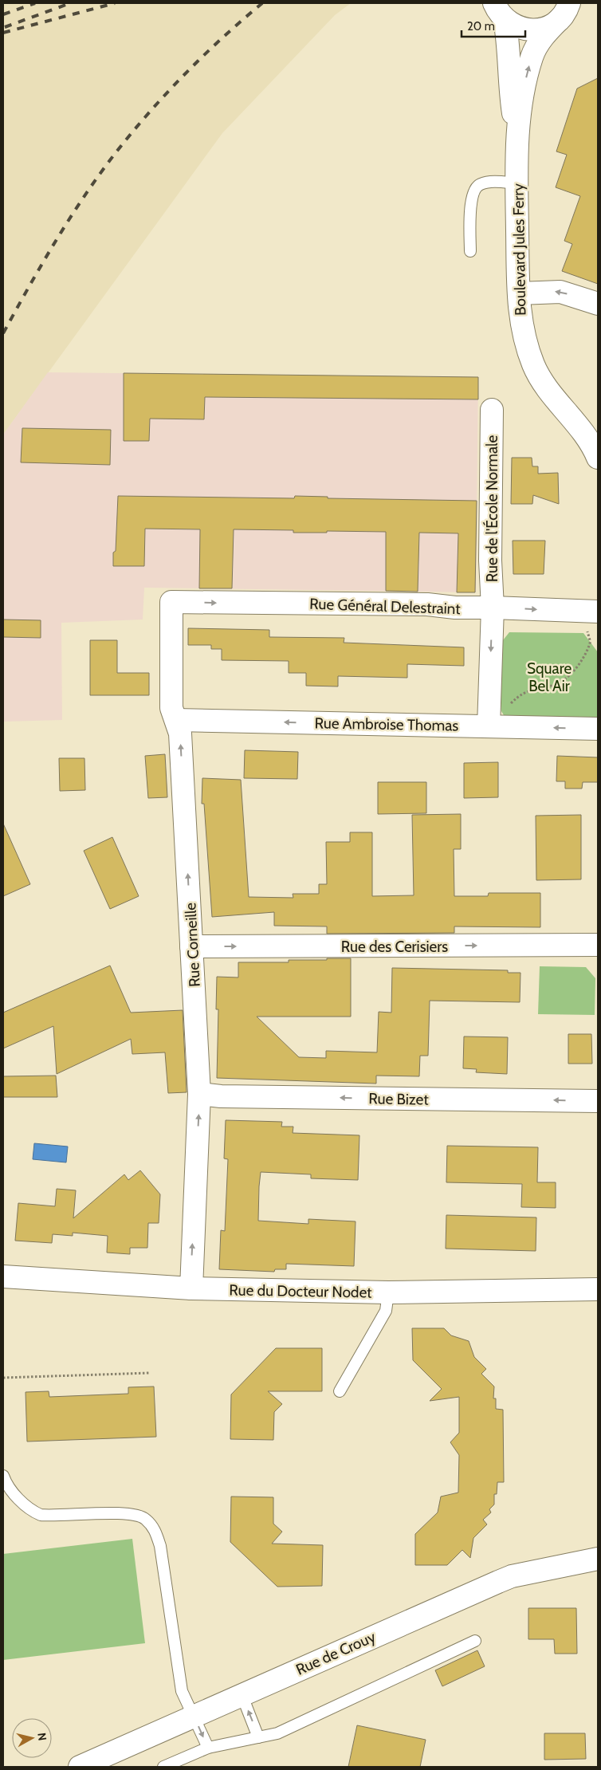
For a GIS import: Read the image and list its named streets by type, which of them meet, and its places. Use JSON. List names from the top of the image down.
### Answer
{
  "streets": {
    "street": [
      "Boulevard Jules Ferry",
      "Rue de l'École Normale",
      "Rue Général Delestraint",
      "Rue Ambroise Thomas",
      "Rue Corneille",
      "Rue des Cerisiers",
      "Rue Bizet",
      "Rue du Docteur Nodet",
      "Rue de Crouy"
    ]
  },
  "crossings": [
    ["Rue de l'École Normale", "Rue Général Delestraint"],
    ["Rue Général Delestraint", "Rue Corneille"],
    ["Rue Ambroise Thomas", "Rue Corneille"],
    ["Rue Corneille", "Rue des Cerisiers"],
    ["Rue Corneille", "Rue Bizet"],
    ["Rue Corneille", "Rue du Docteur Nodet"]
  ],
  "one_way": [
    "Rue Général Delestraint",
    "Rue Ambroise Thomas",
    "Rue Corneille",
    "Rue des Cerisiers",
    "Rue Bizet"
  ],
  "parks": ["Square Bel Air"],
  "scale_bar": "20 m",
  "north": "right"
}
